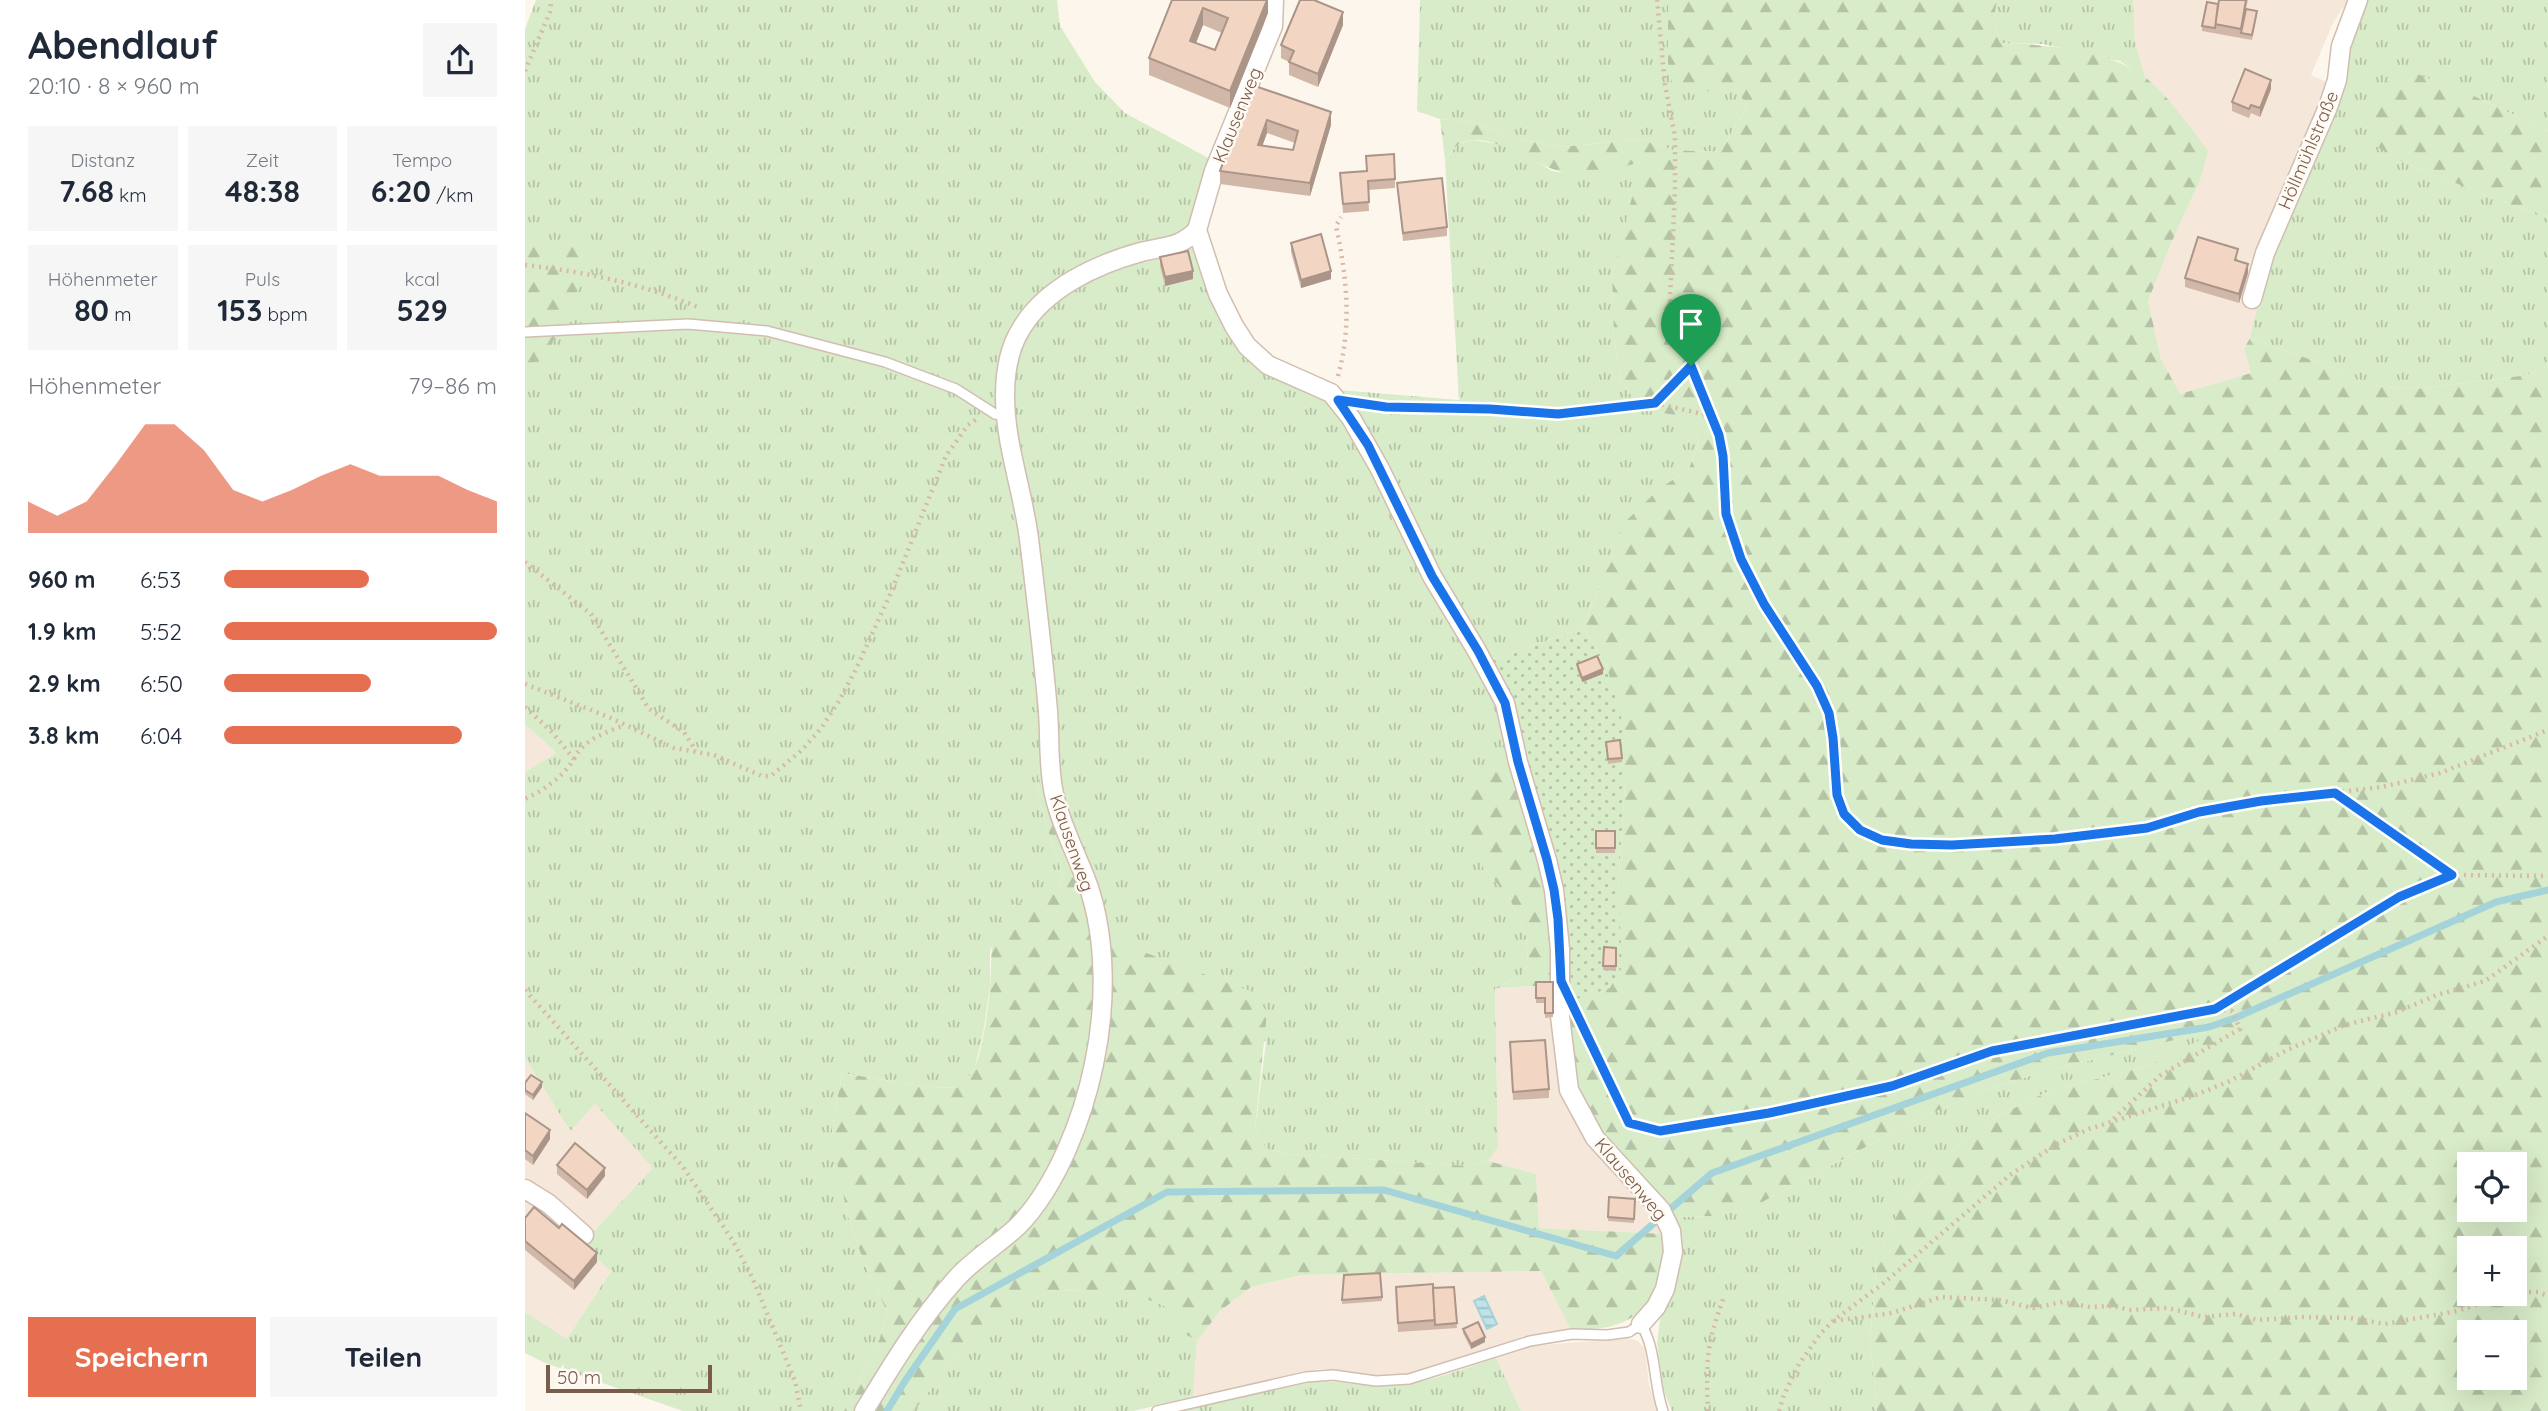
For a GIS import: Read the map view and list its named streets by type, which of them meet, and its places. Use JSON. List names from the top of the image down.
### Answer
{
  "streets": {
    "street": ["Klausenweg", "Höllmühlstraße"]
  },
  "scale_bar": "50 m",
  "page": {
    "heading": ["Abendlauf", "20:10 · 8 × 960 m"],
    "stats": [
      ["Distanz", "7.68 km"],
      ["Zeit", "48:38"],
      ["Tempo", "6:20 /km"],
      ["Höhenmeter", "80 m"],
      ["Puls", "153 bpm"],
      ["kcal", "529"]
    ],
    "chart": ["Höhenmeter", "79–86 m"],
    "list": [
      {
        "name": "960 m",
        "note": "6:53"
      },
      {
        "name": "1.9 km",
        "note": "5:52"
      },
      {
        "name": "2.9 km",
        "note": "6:50"
      },
      {
        "name": "3.8 km",
        "note": "6:04"
      }
    ],
    "map_buttons": ["+", "−"],
    "buttons": ["Speichern", "Teilen"],
    "scale": "50 m"
  }
}
